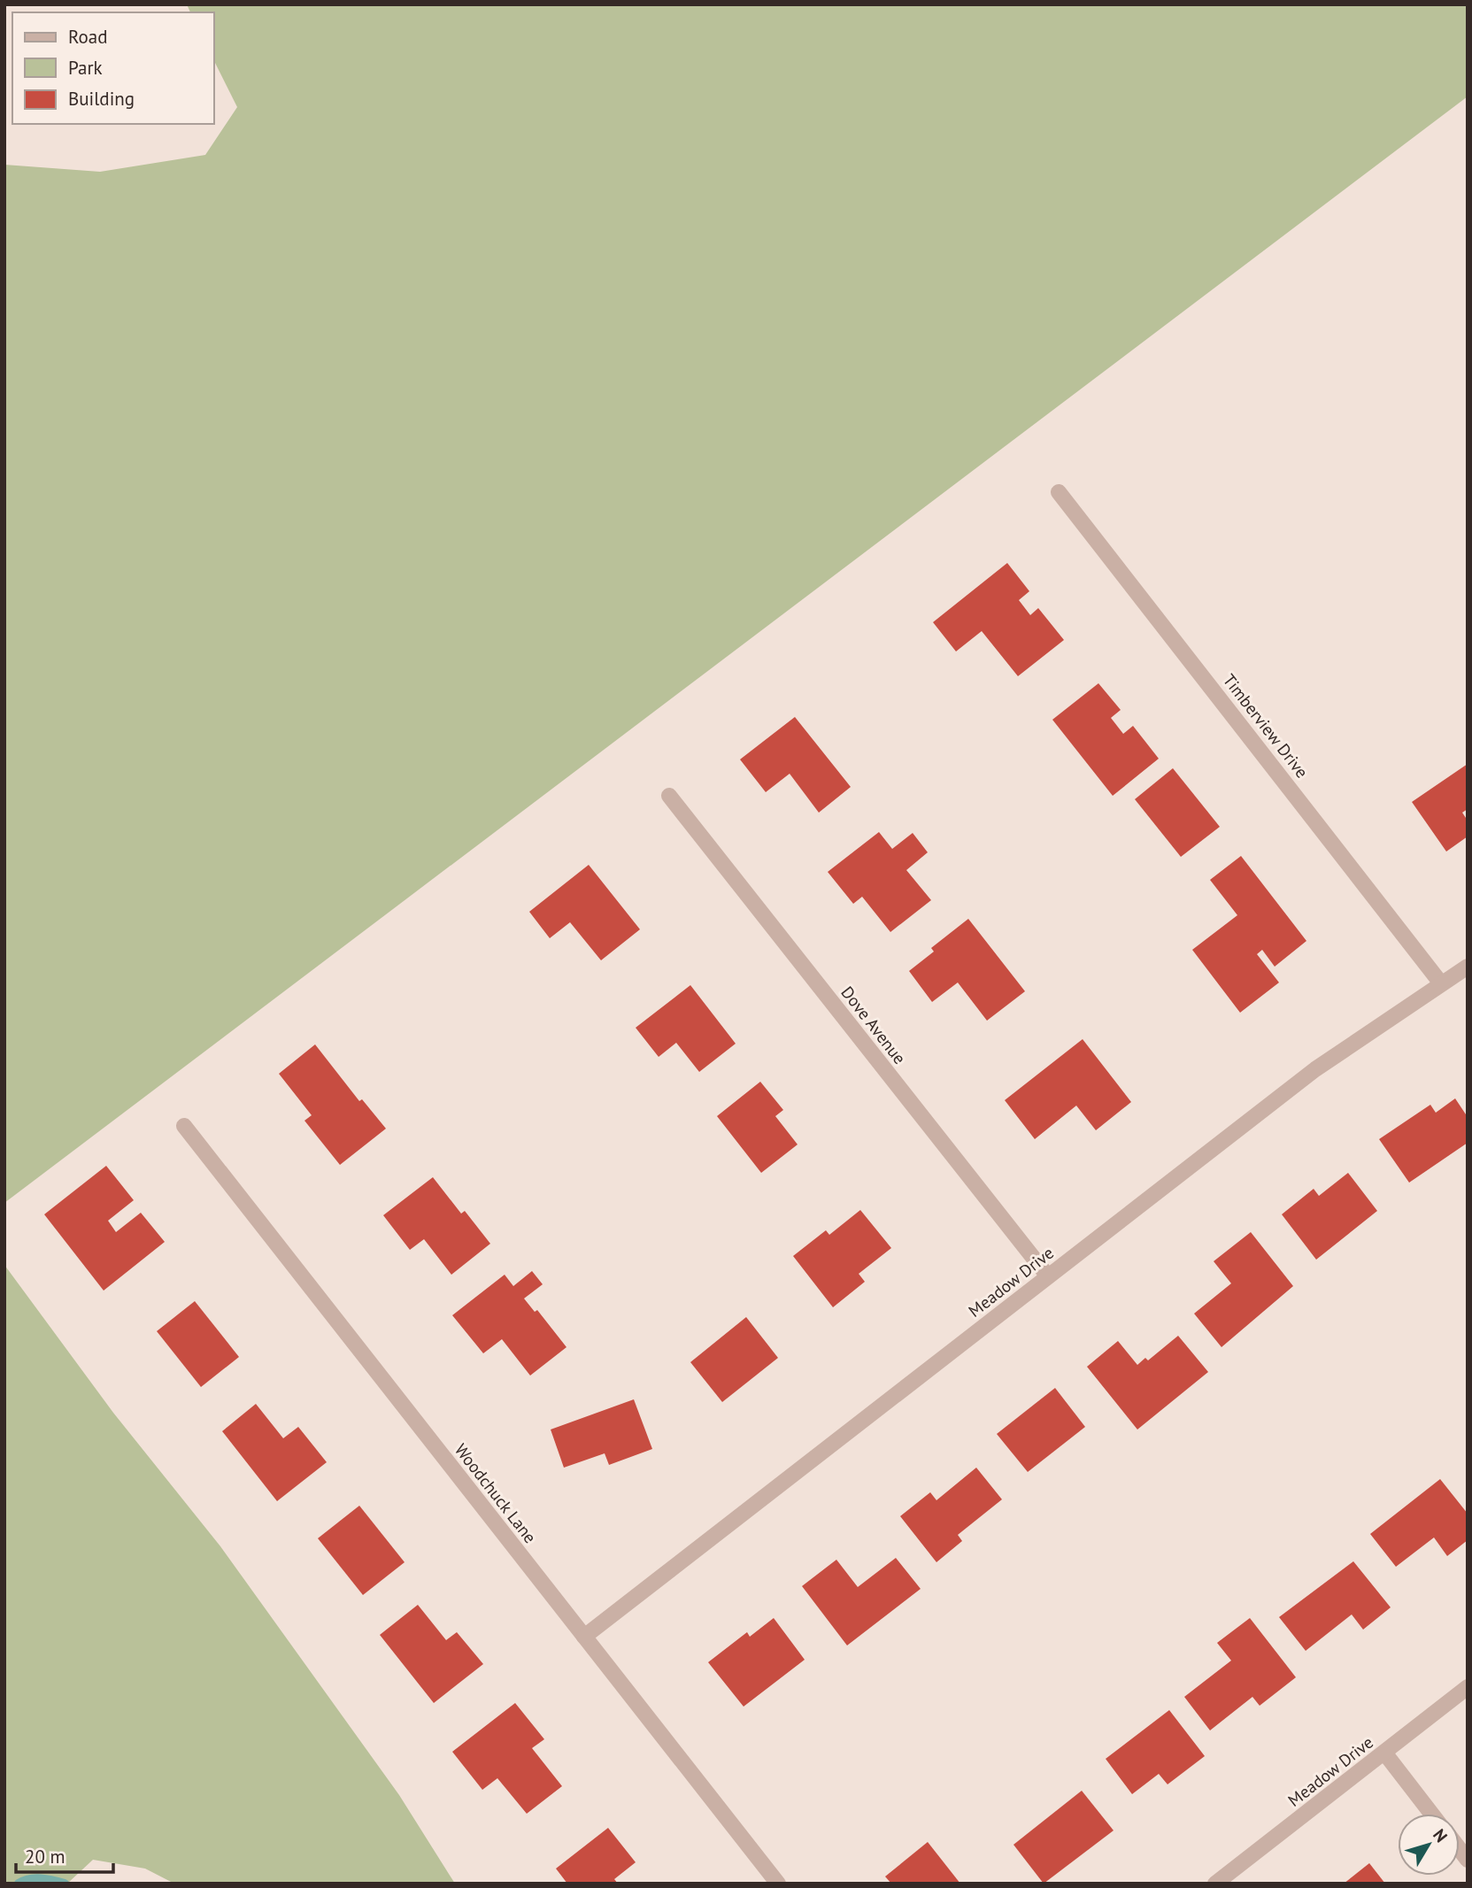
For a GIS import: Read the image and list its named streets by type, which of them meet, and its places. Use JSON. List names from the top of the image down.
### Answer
{
  "streets": {
    "street": [
      "Timberview Drive",
      "Dove Avenue",
      "Meadow Drive",
      "Woodchuck Lane"
    ]
  },
  "crossings": [
    ["Timberview Drive", "Meadow Drive"],
    ["Dove Avenue", "Meadow Drive"],
    ["Meadow Drive", "Woodchuck Lane"]
  ],
  "legend": ["Road", "Park", "Building"],
  "scale_bar": "20 m",
  "north": "top right"
}
